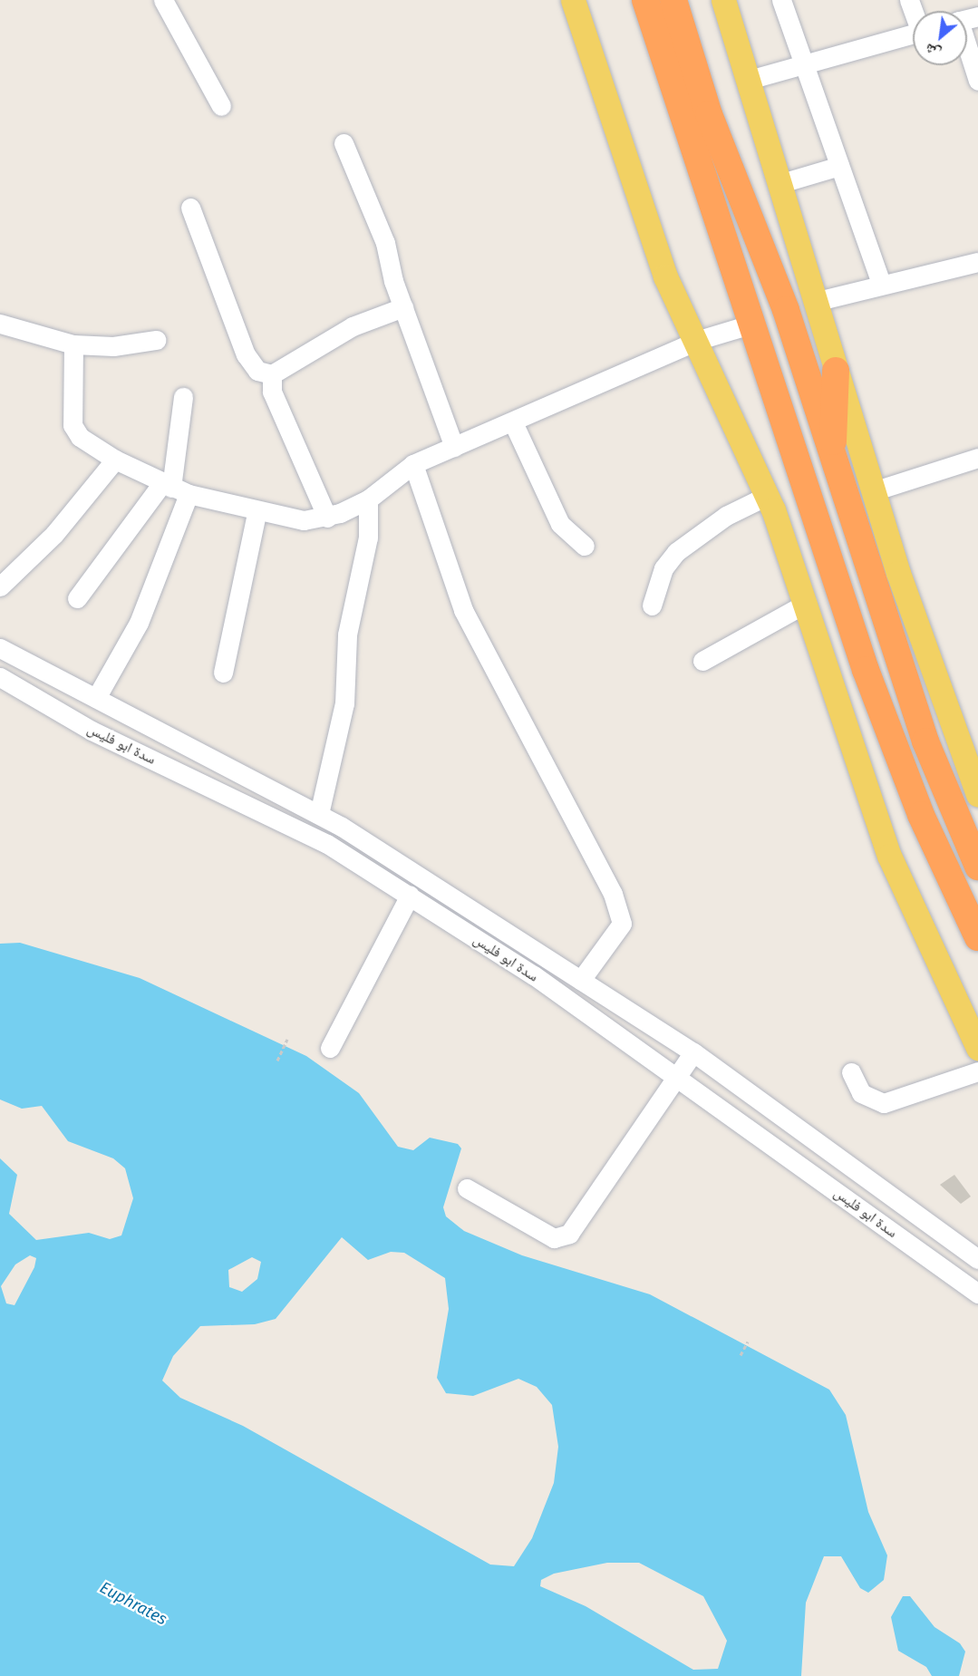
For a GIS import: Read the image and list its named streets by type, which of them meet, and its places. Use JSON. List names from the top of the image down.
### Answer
{
  "streets": {
    "street": ["سدة ابو فليس"]
  },
  "water": ["Euphrates"],
  "north": "bottom left"
}
